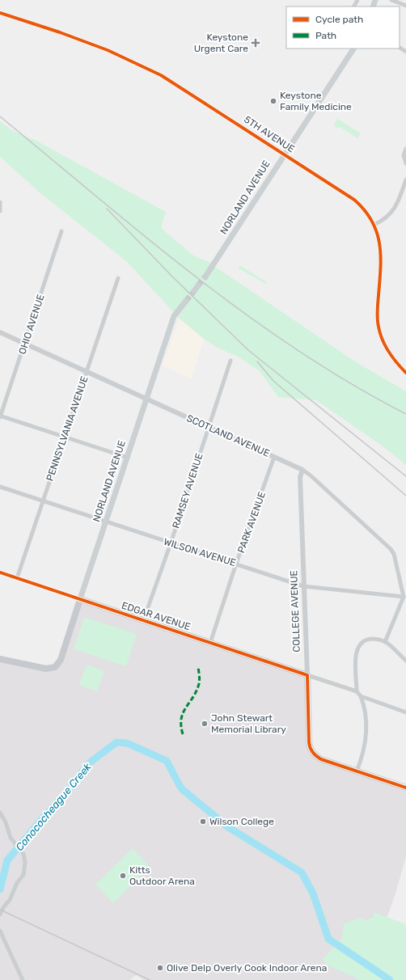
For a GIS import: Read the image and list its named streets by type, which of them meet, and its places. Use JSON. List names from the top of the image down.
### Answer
{
  "streets": {
    "main road": ["NORLAND AVENUE", "COLLEGE AVENUE", "EDGAR AVENUE"],
    "street": [
      "5TH AVENUE",
      "OHIO AVENUE",
      "PENNSYLVANIA AVENUE",
      "SCOTLAND AVENUE",
      "RAMSEY AVENUE",
      "PARK AVENUE",
      "WILSON AVENUE"
    ]
  },
  "crossings": [
    ["5TH AVENUE", "NORLAND AVENUE"],
    ["NORLAND AVENUE", "SCOTLAND AVENUE"],
    ["NORLAND AVENUE", "WILSON AVENUE"],
    ["NORLAND AVENUE", "EDGAR AVENUE"],
    ["OHIO AVENUE", "SCOTLAND AVENUE"],
    ["PENNSYLVANIA AVENUE", "SCOTLAND AVENUE"],
    ["PENNSYLVANIA AVENUE", "WILSON AVENUE"],
    ["PENNSYLVANIA AVENUE", "EDGAR AVENUE"],
    ["SCOTLAND AVENUE", "RAMSEY AVENUE"],
    ["SCOTLAND AVENUE", "PARK AVENUE"],
    ["SCOTLAND AVENUE", "WILSON AVENUE"],
    ["SCOTLAND AVENUE", "COLLEGE AVENUE"],
    ["RAMSEY AVENUE", "WILSON AVENUE"],
    ["RAMSEY AVENUE", "EDGAR AVENUE"],
    ["PARK AVENUE", "WILSON AVENUE"],
    ["PARK AVENUE", "EDGAR AVENUE"],
    ["WILSON AVENUE", "COLLEGE AVENUE"],
    ["COLLEGE AVENUE", "EDGAR AVENUE"]
  ],
  "water": ["Conococheague Creek"],
  "places": {
    "health": ["Keystone Urgent Care"],
    "other": [
      "Keystone Family Medicine",
      "John Stewart Memorial Library",
      "Wilson College",
      "Kitts Outdoor Arena",
      "Olive Delp Overly Cook Indoor Arena"
    ]
  },
  "legend": ["Cycle path", "Path"]
}
